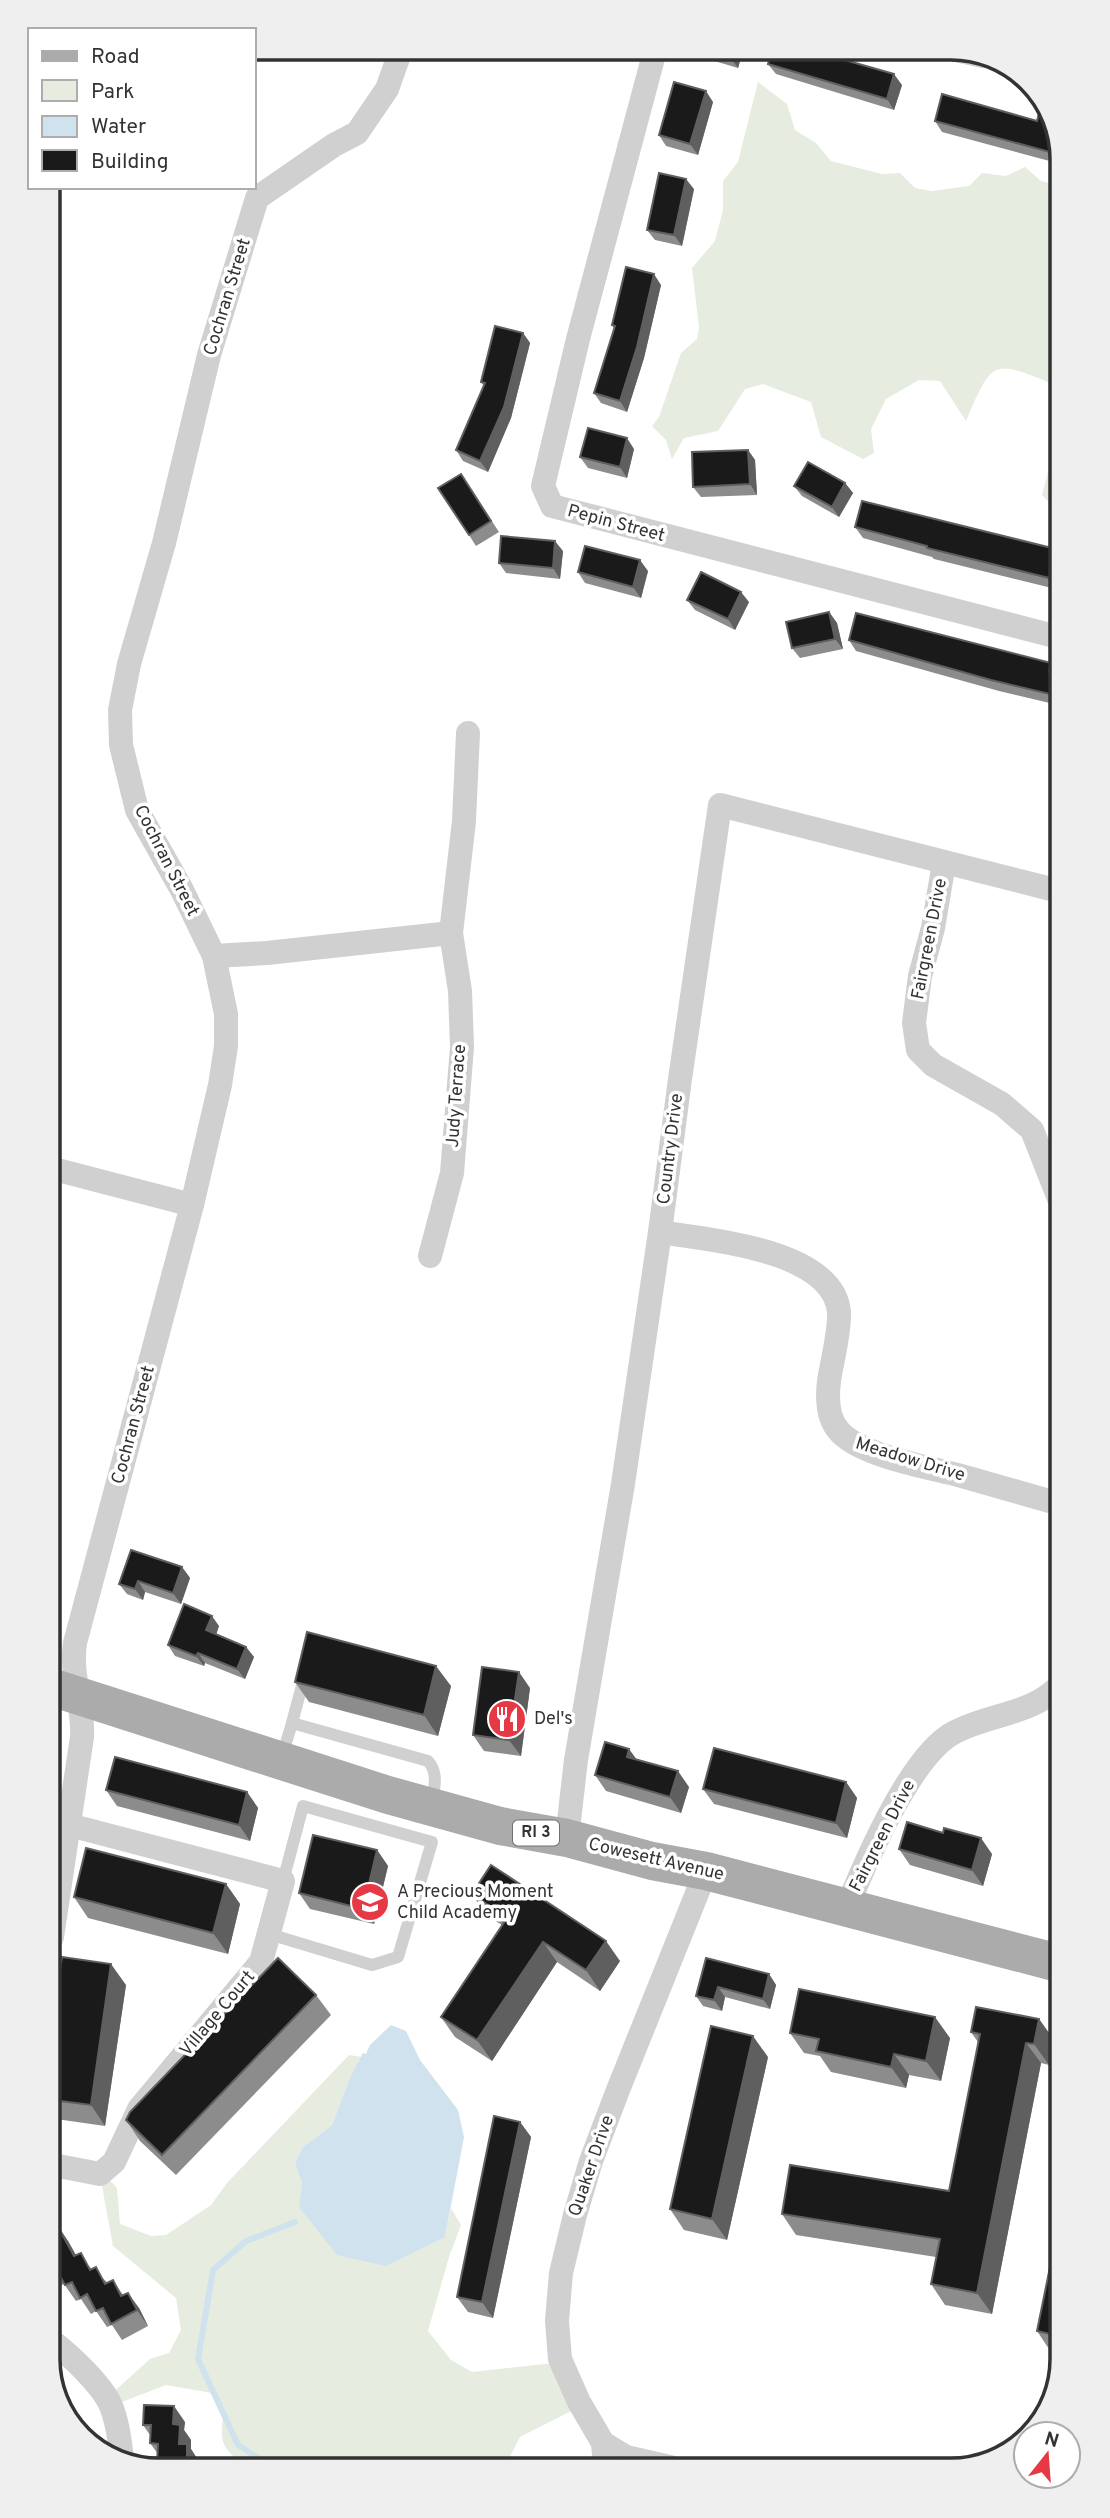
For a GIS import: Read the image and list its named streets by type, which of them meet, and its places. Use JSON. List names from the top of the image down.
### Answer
{
  "streets": {
    "main road": ["RI 3", "Cowesett Avenue"],
    "street": [
      "Cochran Street",
      "Pepin Street",
      "Fairgreen Drive",
      "Judy Terrace",
      "Country Drive",
      "Meadow Drive",
      "Village Court",
      "Quaker Drive"
    ]
  },
  "crossings": [
    ["Cochran Street", "Cowesett Avenue"],
    ["Fairgreen Drive", "Country Drive"],
    ["Fairgreen Drive", "Cowesett Avenue"],
    ["Country Drive", "Meadow Drive"],
    ["Country Drive", "Cowesett Avenue"],
    ["Cowesett Avenue", "Quaker Drive"]
  ],
  "places": {
    "restaurant": ["Del's"],
    "school or university": ["A Precious Moment Child Academy"]
  },
  "legend": [
    "Road",
    "Park",
    "Water",
    "Building"
  ],
  "north": "top"
}
